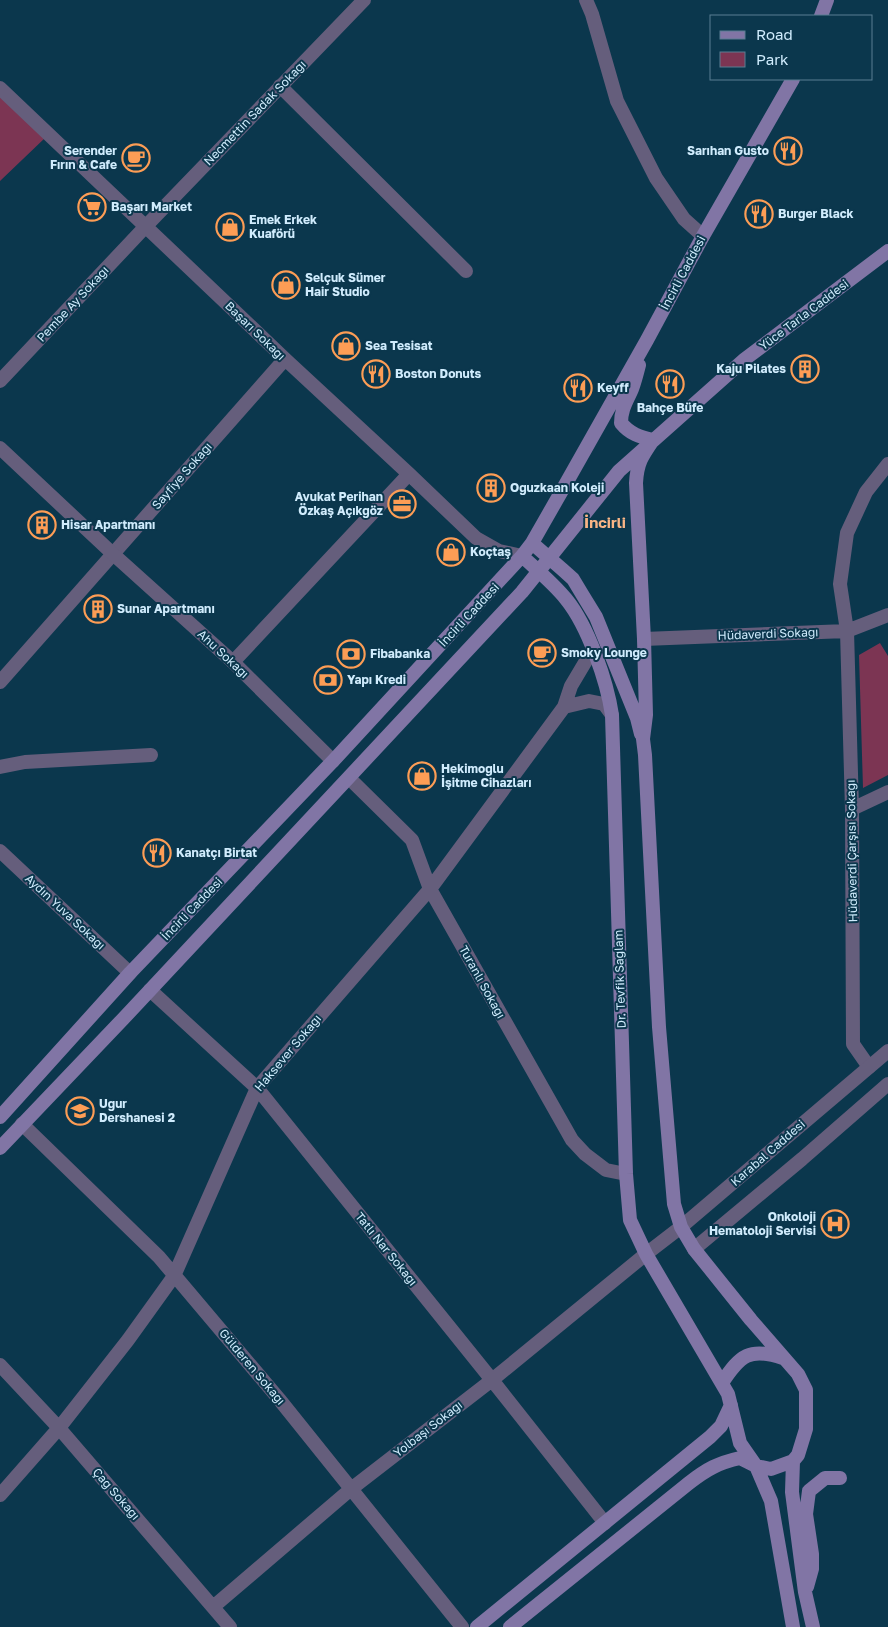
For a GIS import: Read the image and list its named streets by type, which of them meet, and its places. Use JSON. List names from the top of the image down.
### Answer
{
  "streets": {
    "main road": ["İncirli Caddesi", "Yüce Tarla Caddesi", "Dr. Tevfik Sağlam"],
    "street": [
      "Necmettin Sadak Sokağı",
      "Pembe Ay Sokağı",
      "Başarı Sokağı",
      "Sayfiye Sokağı",
      "Hüdaverdi Sokağı",
      "Ahu Sokağı",
      "Hüdaverdi Çarşısı Sokağı",
      "Aydın Yuva Sokağı",
      "Turanlı Sokağı",
      "Haksever Sokağı",
      "Karabal Caddesi",
      "Tatlı Nar Sokağı",
      "Gülderen Sokağı",
      "Yolbaşı Sokağı",
      "Çağ Sokağı"
    ]
  },
  "crossings": [
    ["Necmettin Sadak Sokağı", "Pembe Ay Sokağı"],
    ["Necmettin Sadak Sokağı", "Başarı Sokağı"],
    ["İncirli Caddesi", "Yüce Tarla Caddesi"],
    ["İncirli Caddesi", "Başarı Sokağı"],
    ["İncirli Caddesi", "Ahu Sokağı"],
    ["İncirli Caddesi", "Aydın Yuva Sokağı"],
    ["İncirli Caddesi", "Dr. Tevfik Sağlam"],
    ["İncirli Caddesi", "Turanlı Sokağı"],
    ["İncirli Caddesi", "Tatlı Nar Sokağı"],
    ["İncirli Caddesi", "Gülderen Sokağı"],
    ["Pembe Ay Sokağı", "Başarı Sokağı"],
    ["Başarı Sokağı", "Sayfiye Sokağı"],
    ["Başarı Sokağı", "Dr. Tevfik Sağlam"],
    ["Sayfiye Sokağı", "Ahu Sokağı"],
    ["Hüdaverdi Sokağı", "Hüdaverdi Çarşısı Sokağı"],
    ["Hüdaverdi Çarşısı Sokağı", "Karabal Caddesi"],
    ["Dr. Tevfik Sağlam", "Turanlı Sokağı"],
    ["Dr. Tevfik Sağlam", "Haksever Sokağı"],
    ["Dr. Tevfik Sağlam", "Karabal Caddesi"],
    ["Dr. Tevfik Sağlam", "Yolbaşı Sokağı"],
    ["Turanlı Sokağı", "Haksever Sokağı"],
    ["Haksever Sokağı", "Tatlı Nar Sokağı"],
    ["Haksever Sokağı", "Gülderen Sokağı"],
    ["Haksever Sokağı", "Çağ Sokağı"],
    ["Karabal Caddesi", "Yolbaşı Sokağı"],
    ["Tatlı Nar Sokağı", "Yolbaşı Sokağı"],
    ["Gülderen Sokağı", "Yolbaşı Sokağı"],
    ["Yolbaşı Sokağı", "Çağ Sokağı"]
  ],
  "districts": ["İncirli"],
  "places": {
    "restaurant": [
      "Sarıhan Gusto",
      "Burger Black",
      "Boston Donuts",
      "Bahçe Büfe",
      "Keyff",
      "Kanatçı Birtat"
    ],
    "cafe": ["Serender Fırın & Cafe", "Smoky Lounge"],
    "supermarket": ["Başarı Market"],
    "shop": [
      "Emek Erkek Kuaförü",
      "Selçuk Sümer Hair Studio",
      "Sea Tesisat",
      "Koçtaş",
      "Hekimoğlu İşitme Cihazları"
    ],
    "building": [
      "Kaju Pilates",
      "Oğuzkaan Koleji",
      "Hisar Apartmanı",
      "Sunar Apartmanı"
    ],
    "office": ["Avukat Perihan Özkaş Açıkgöz"],
    "bank": ["Fibabanka", "Yapı Kredi"],
    "school or university": ["Uğur Dershanesi 2"],
    "hospital": ["Onkoloji Hematoloji Servisi"]
  },
  "legend": ["Road", "Park"]
}
